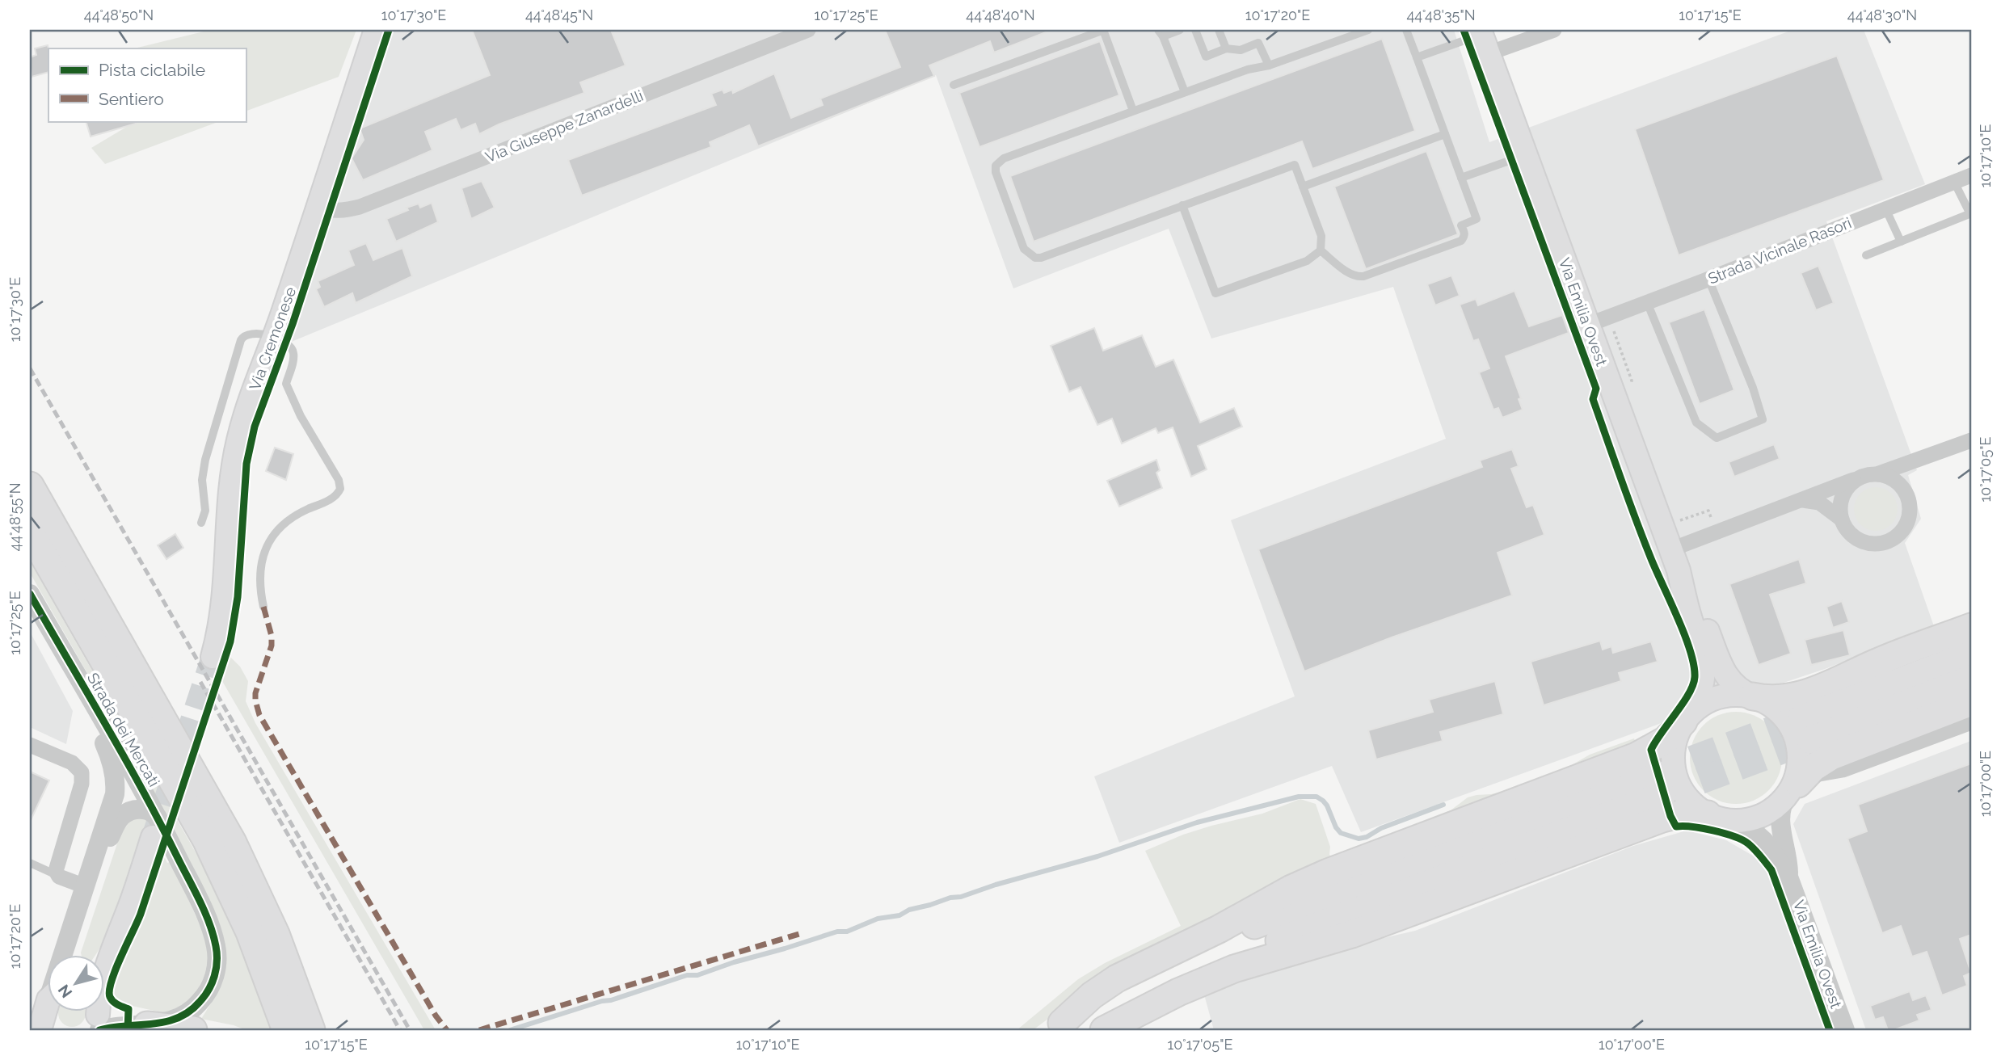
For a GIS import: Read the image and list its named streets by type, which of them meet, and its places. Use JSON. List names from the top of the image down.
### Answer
{
  "streets": {
    "main road": ["Via Emilia Ovest", "Via Cremonese"],
    "street": ["Via Giuseppe Zanardelli", "Strada Vicinale Rasori", "Strada dei Mercati"]
  },
  "crossings": [
    ["Via Giuseppe Zanardelli", "Via Cremonese"],
    ["Strada Vicinale Rasori", "Via Emilia Ovest"]
  ],
  "legend": ["Pista ciclabile", "Sentiero"],
  "north": "bottom left",
  "coordinates": [
    "44°48'50\"N",
    "10°17'30\"E",
    "44°48'45\"N",
    "10°17'25\"E",
    "44°48'40\"N",
    "10°17'20\"E",
    "44°48'35\"N",
    "10°17'15\"E",
    "44°48'30\"N",
    "10°17'10\"E",
    "10°17'05\"E",
    "44°48'55\"N",
    "10°17'00\"E"
  ]
}
